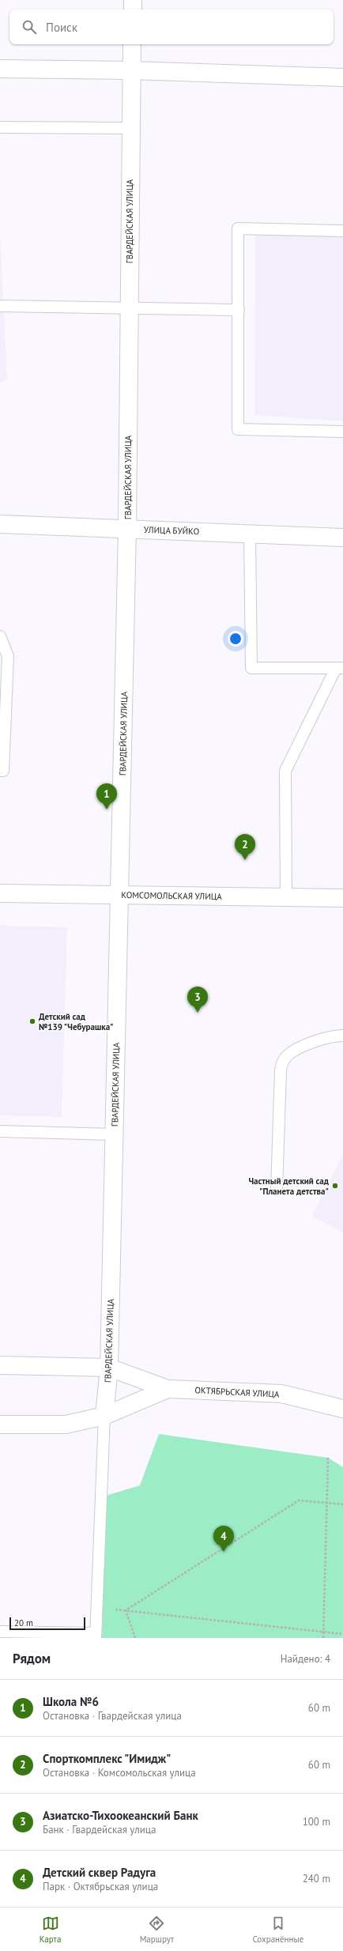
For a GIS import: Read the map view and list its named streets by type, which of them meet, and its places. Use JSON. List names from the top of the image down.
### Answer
{
  "streets": {
    "street": [
      "ГВАРДЕЙСКАЯ УЛИЦА",
      "УЛИЦА БУЙКО",
      "КОМСОМОЛЬСКАЯ УЛИЦА",
      "ОКТЯБРЬСКАЯ УЛИЦА"
    ]
  },
  "crossings": [
    ["ГВАРДЕЙСКАЯ УЛИЦА", "УЛИЦА БУЙКО"],
    ["ГВАРДЕЙСКАЯ УЛИЦА", "КОМСОМОЛЬСКАЯ УЛИЦА"],
    ["ГВАРДЕЙСКАЯ УЛИЦА", "ОКТЯБРЬСКАЯ УЛИЦА"]
  ],
  "places": ["Детский сад №139 \"Чебурашка\"", "Частный детский сад \"Планета детства\""],
  "scale_bar": "20 m",
  "page": {
    "search": "Поиск",
    "pins": [
      "1",
      "2",
      "3",
      "4"
    ],
    "scale": "20 m",
    "heading": ["Рядом", "Найдено: 4"],
    "list": [
      {
        "mark": "1",
        "name": "Школа №6",
        "note": "Остановка · Гвардейская улица",
        "value": "60 m"
      },
      {
        "mark": "2",
        "name": "Спорткомплекс \"Имидж\"",
        "note": "Остановка · Комсомольская улица",
        "value": "60 m"
      },
      {
        "mark": "3",
        "name": "Азиатско-Тихоокеанский Банк",
        "note": "Банк · Гвардейская улица",
        "value": "100 m"
      },
      {
        "mark": "4",
        "name": "Детский сквер Радуга",
        "note": "Парк · Октябрьская улица",
        "value": "240 m"
      }
    ],
    "nav": ["Карта", "Маршрут", "Сохранённые"]
  }
}
